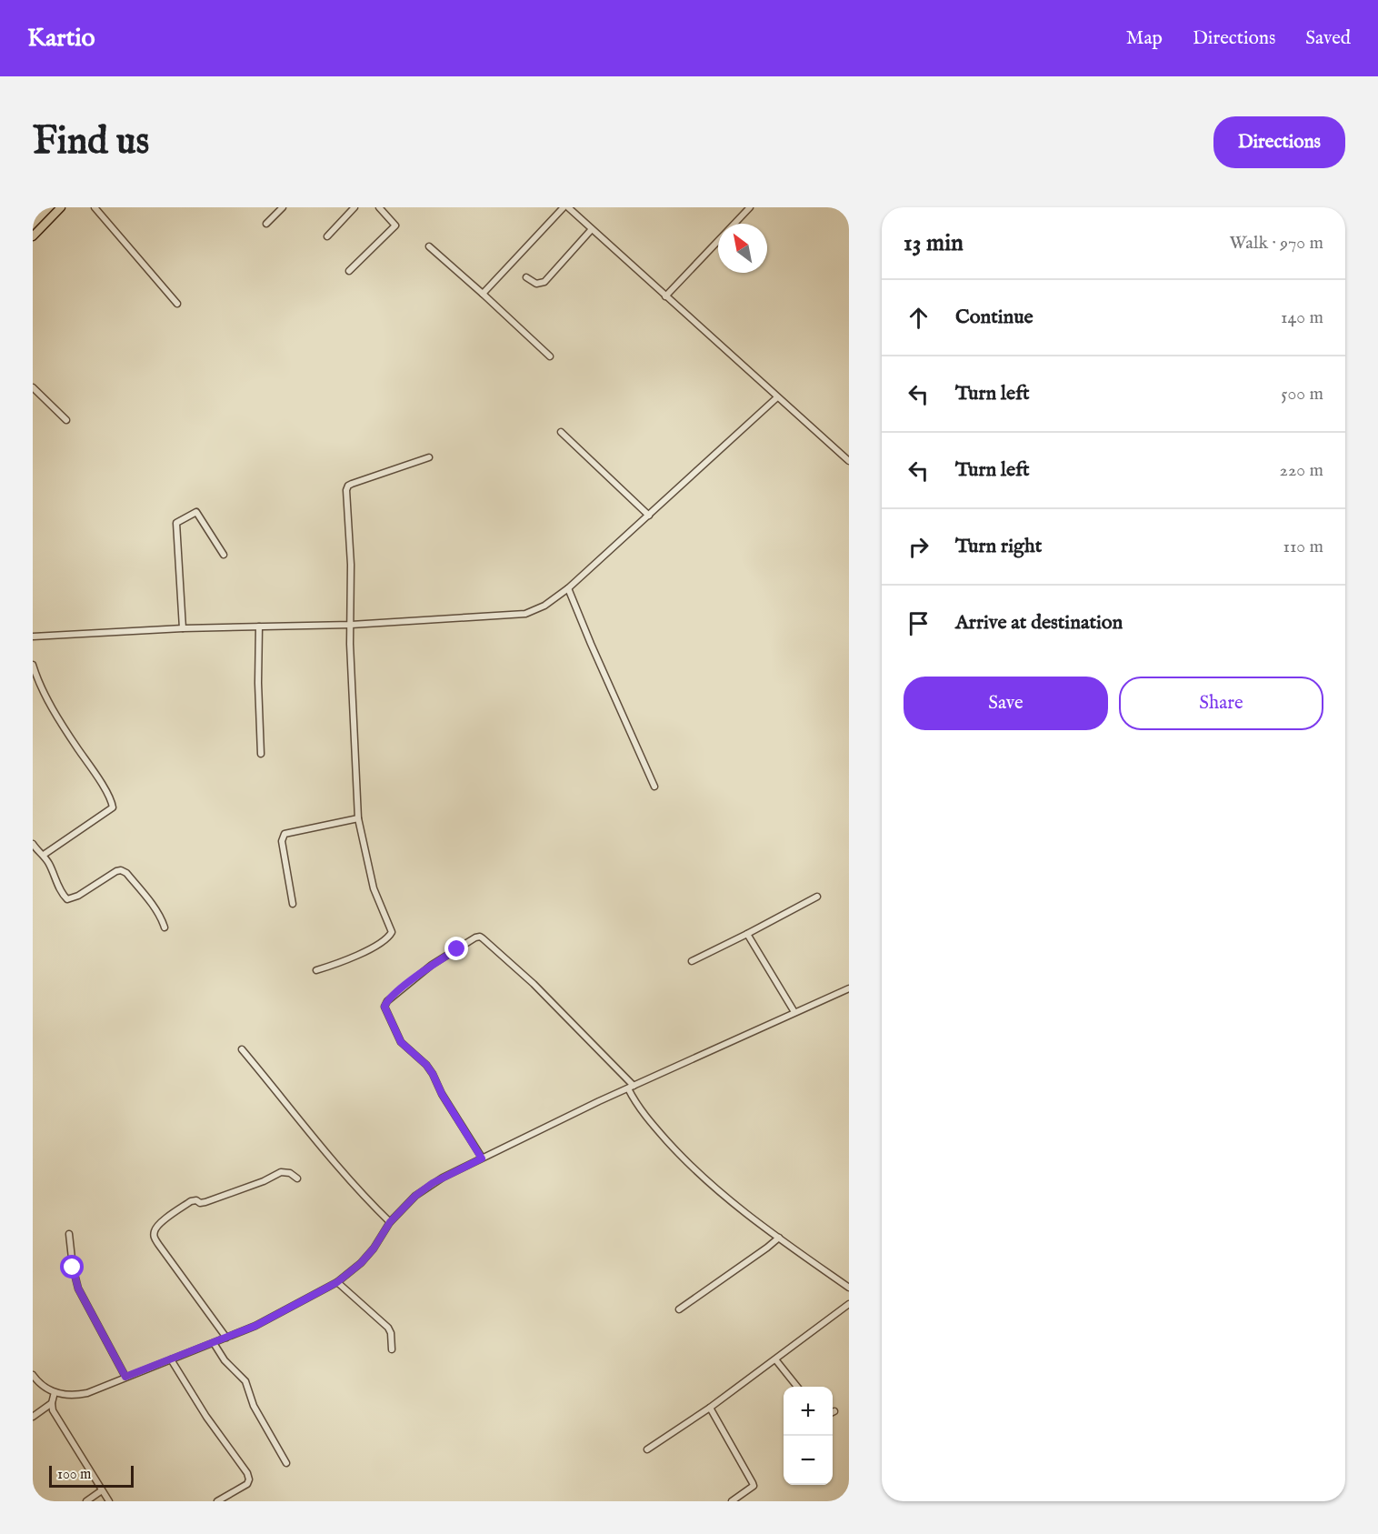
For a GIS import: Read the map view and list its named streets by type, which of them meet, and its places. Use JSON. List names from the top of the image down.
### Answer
{
  "scale_bar": "100 m",
  "north": "top left",
  "page": {
    "header": "Kartio",
    "nav": ["Map", "Directions", "Saved"],
    "buttons": [
      "Directions",
      ["Save", "Share"]
    ],
    "title": "Find us",
    "heading": ["13 min", "Walk · 970 m"],
    "list": [
      ["Continue", "140 m"],
      ["Turn left", "500 m"],
      ["Turn left", "220 m"],
      ["Turn right", "110 m"],
      "Arrive at destination"
    ],
    "map_buttons": ["+", "−"],
    "scale": "100 m"
  }
}
